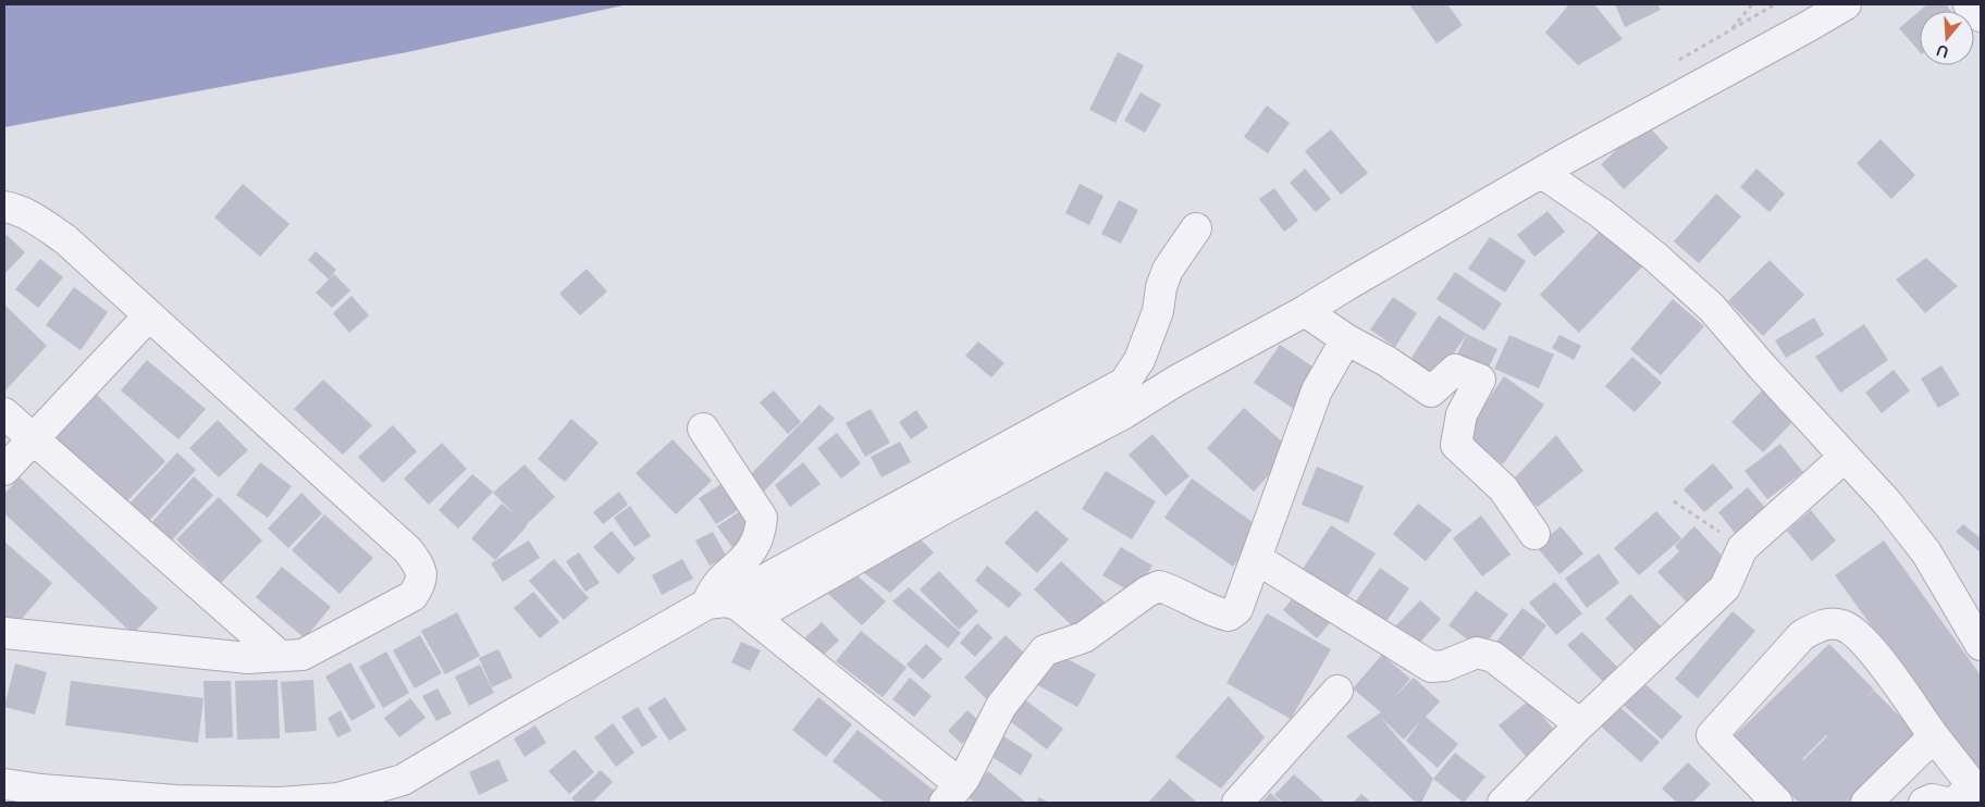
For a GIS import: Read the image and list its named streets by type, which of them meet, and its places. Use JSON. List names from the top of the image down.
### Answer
{
  "north": "bottom"
}
